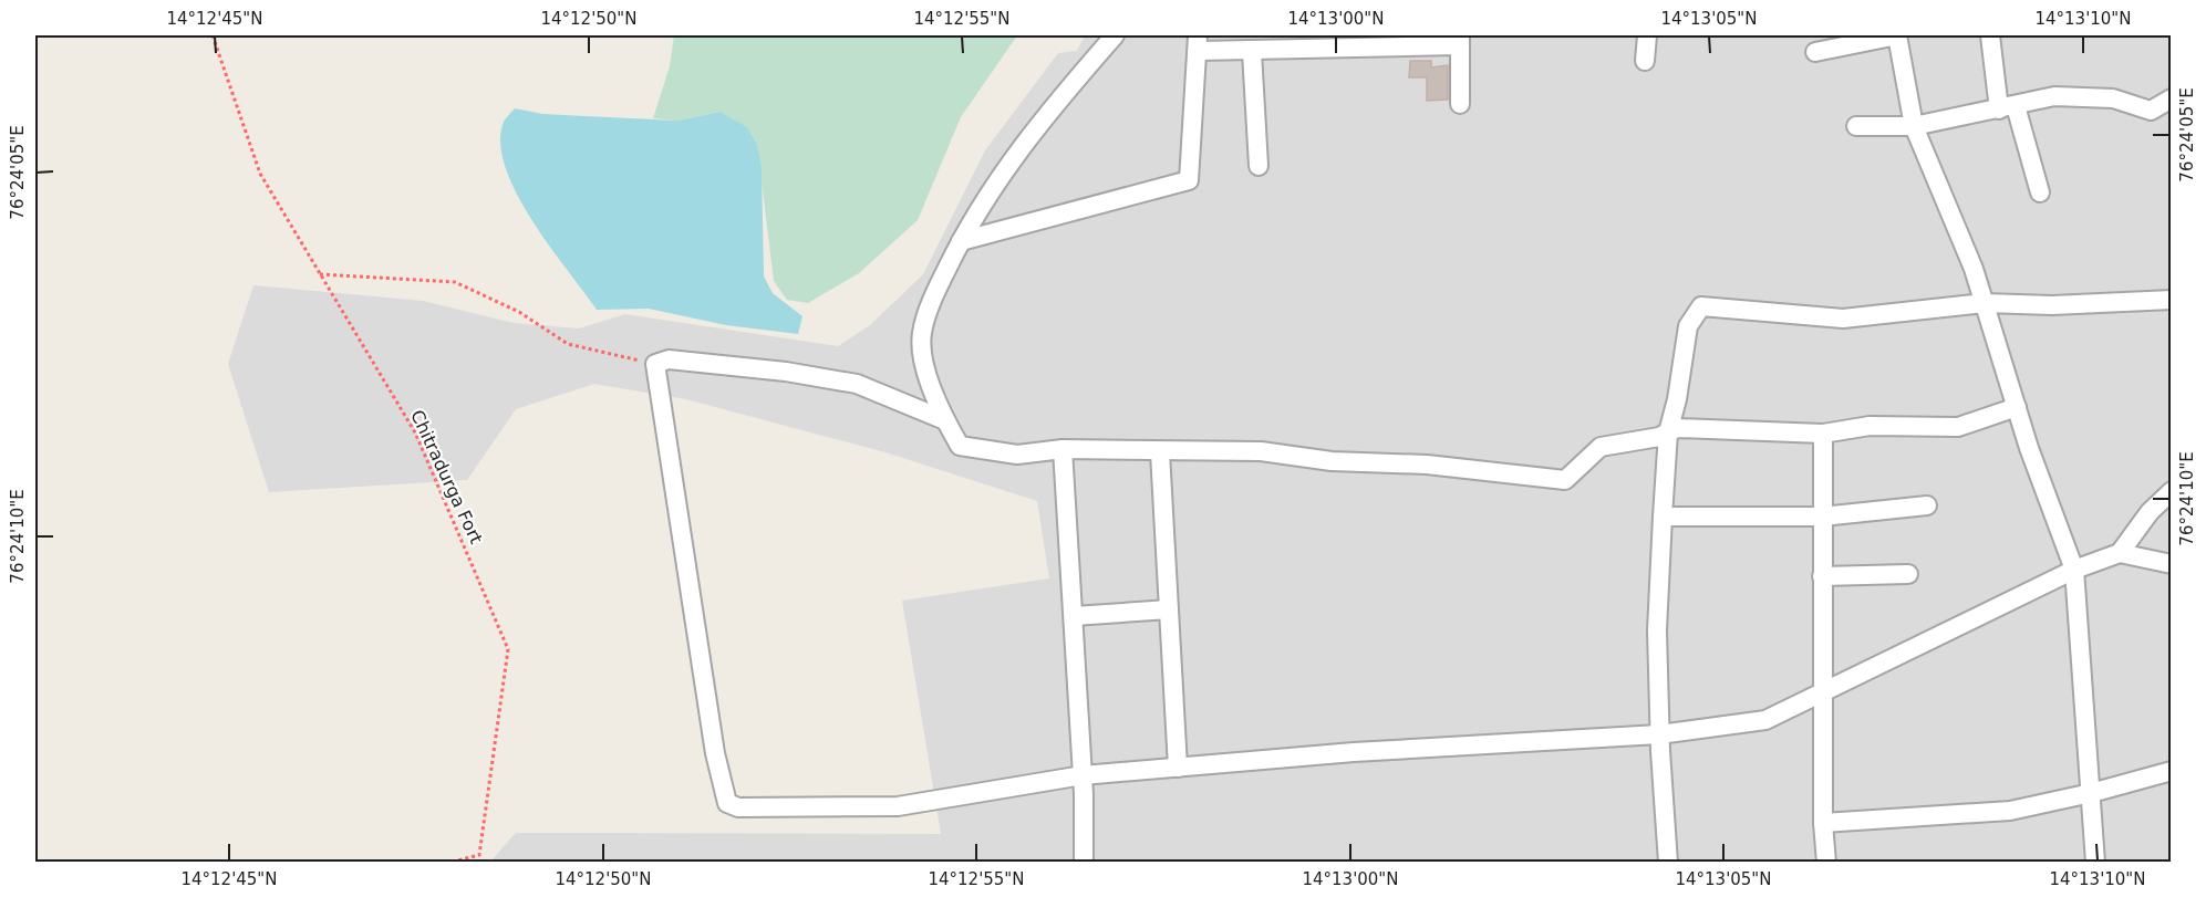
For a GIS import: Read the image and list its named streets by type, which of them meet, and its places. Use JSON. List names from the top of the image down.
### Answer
{
  "streets": {
    "path": ["Chitradurga Fort"]
  },
  "coordinates": [
    "14°12'45\"N",
    "14°12'50\"N",
    "14°12'55\"N",
    "14°13'00\"N",
    "14°13'05\"N",
    "14°13'10\"N",
    "76°24'05\"E",
    "76°24'10\"E"
  ]
}
